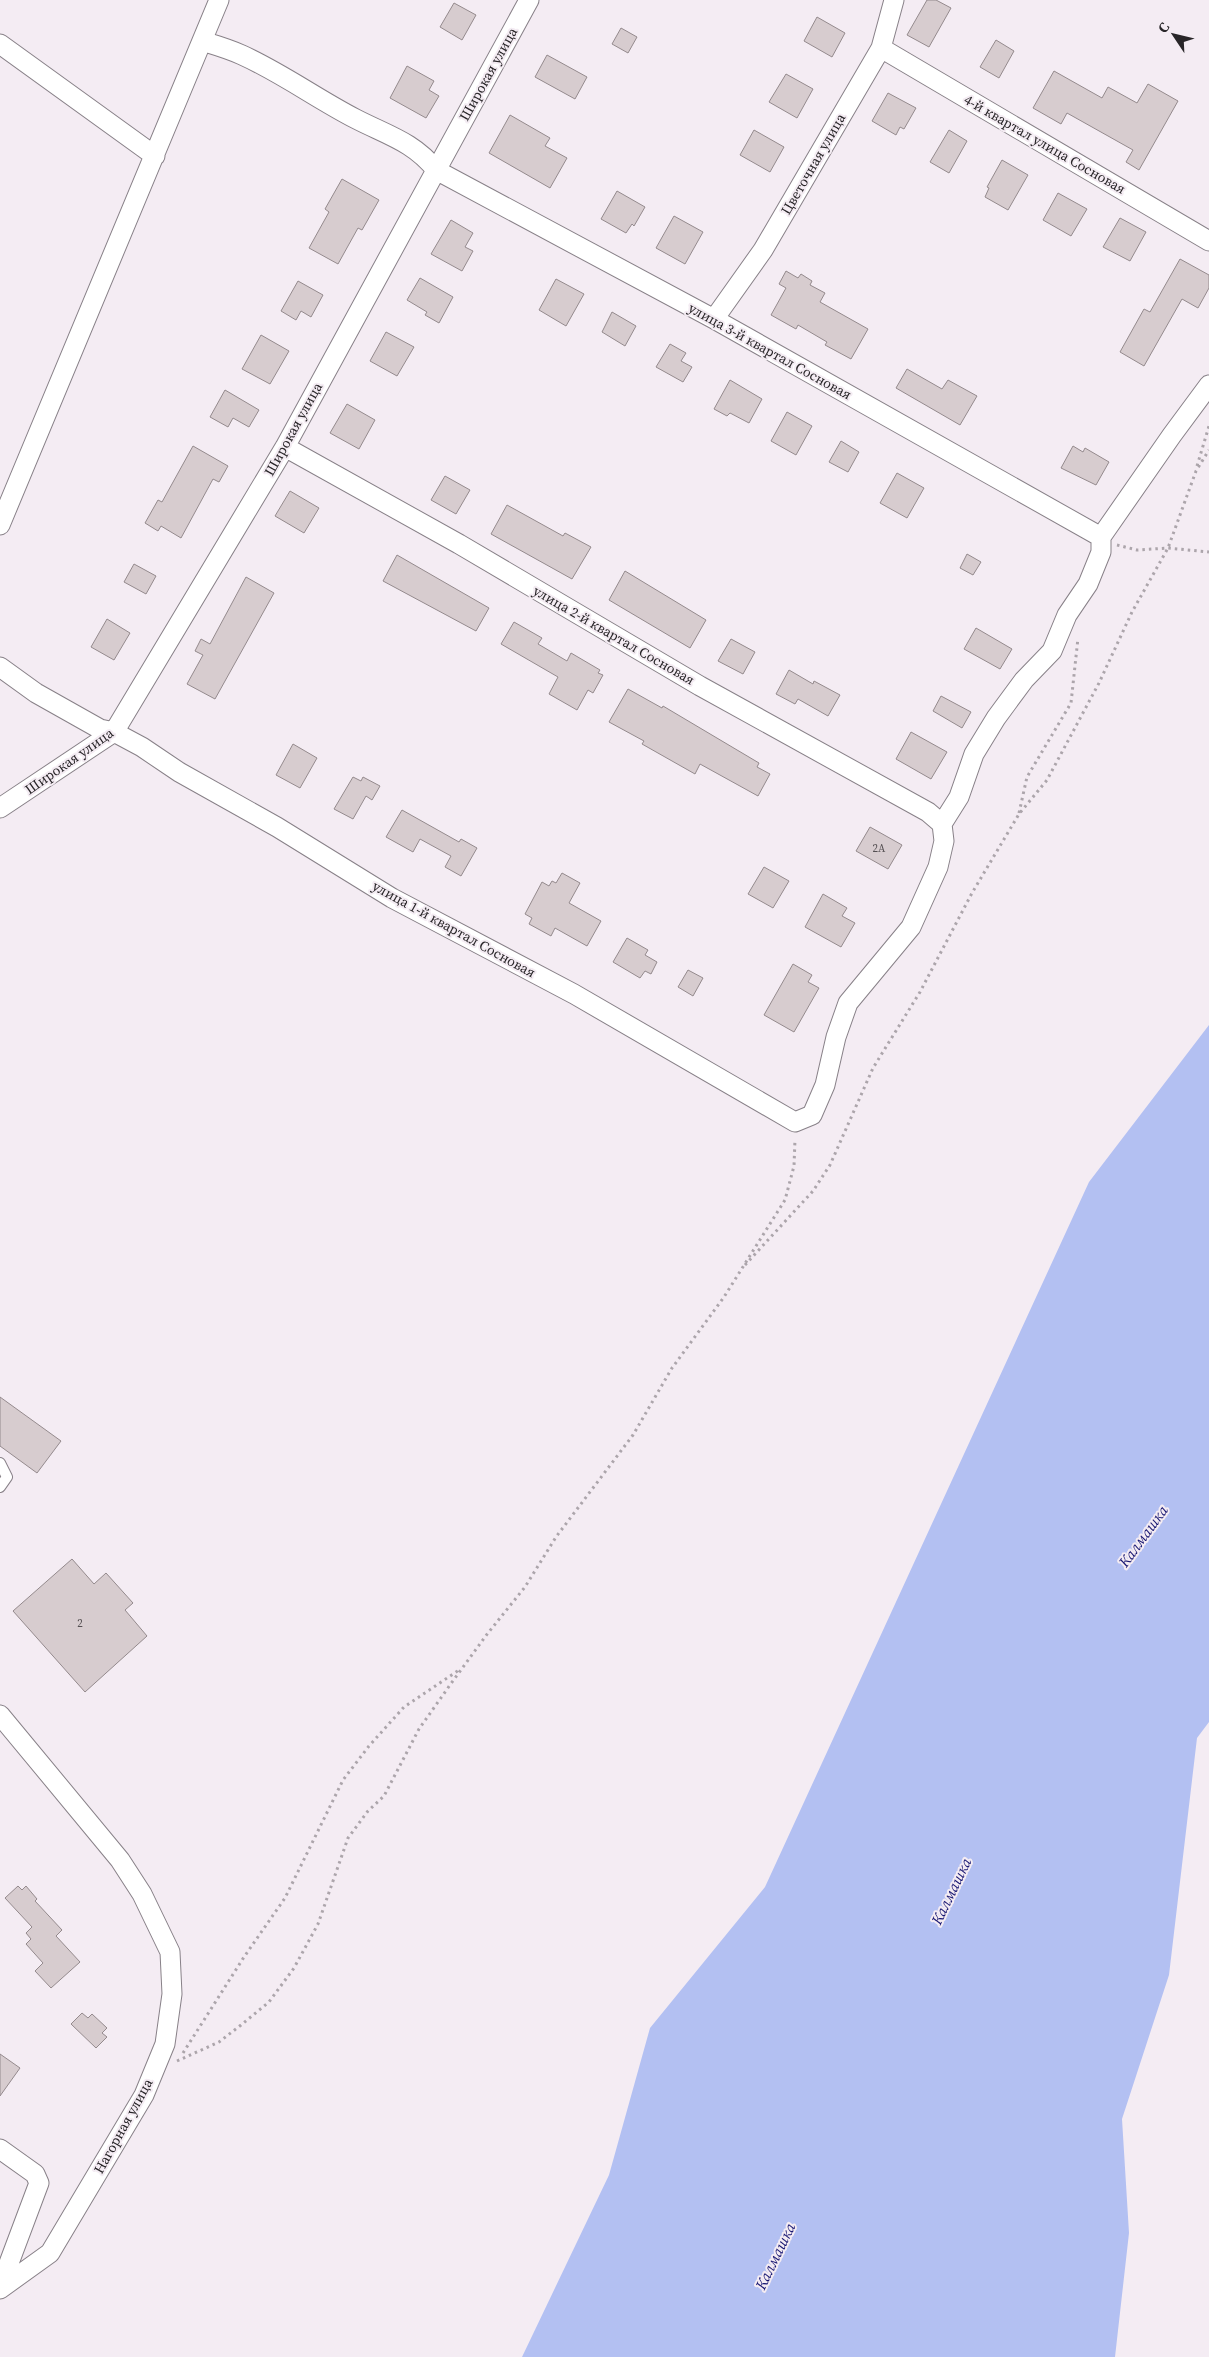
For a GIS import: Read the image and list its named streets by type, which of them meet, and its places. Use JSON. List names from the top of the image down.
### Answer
{
  "streets": {
    "street": [
      "Широкая улица",
      "4-й квартал улица Сосновая",
      "Цветочная улица",
      "улица 3-й квартал Сосновая",
      "улица 2-й квартал Сосновая",
      "улица 1-й квартал Сосновая",
      "Нагорная улица"
    ]
  },
  "crossings": [
    ["Широкая улица", "улица 3-й квартал Сосновая"],
    ["Широкая улица", "улица 2-й квартал Сосновая"],
    ["Широкая улица", "улица 1-й квартал Сосновая"],
    ["4-й квартал улица Сосновая", "Цветочная улица"],
    ["Цветочная улица", "улица 3-й квартал Сосновая"]
  ],
  "water": ["Калмашка"],
  "house_numbers": ["2А", "2"],
  "north": "top left"
}
